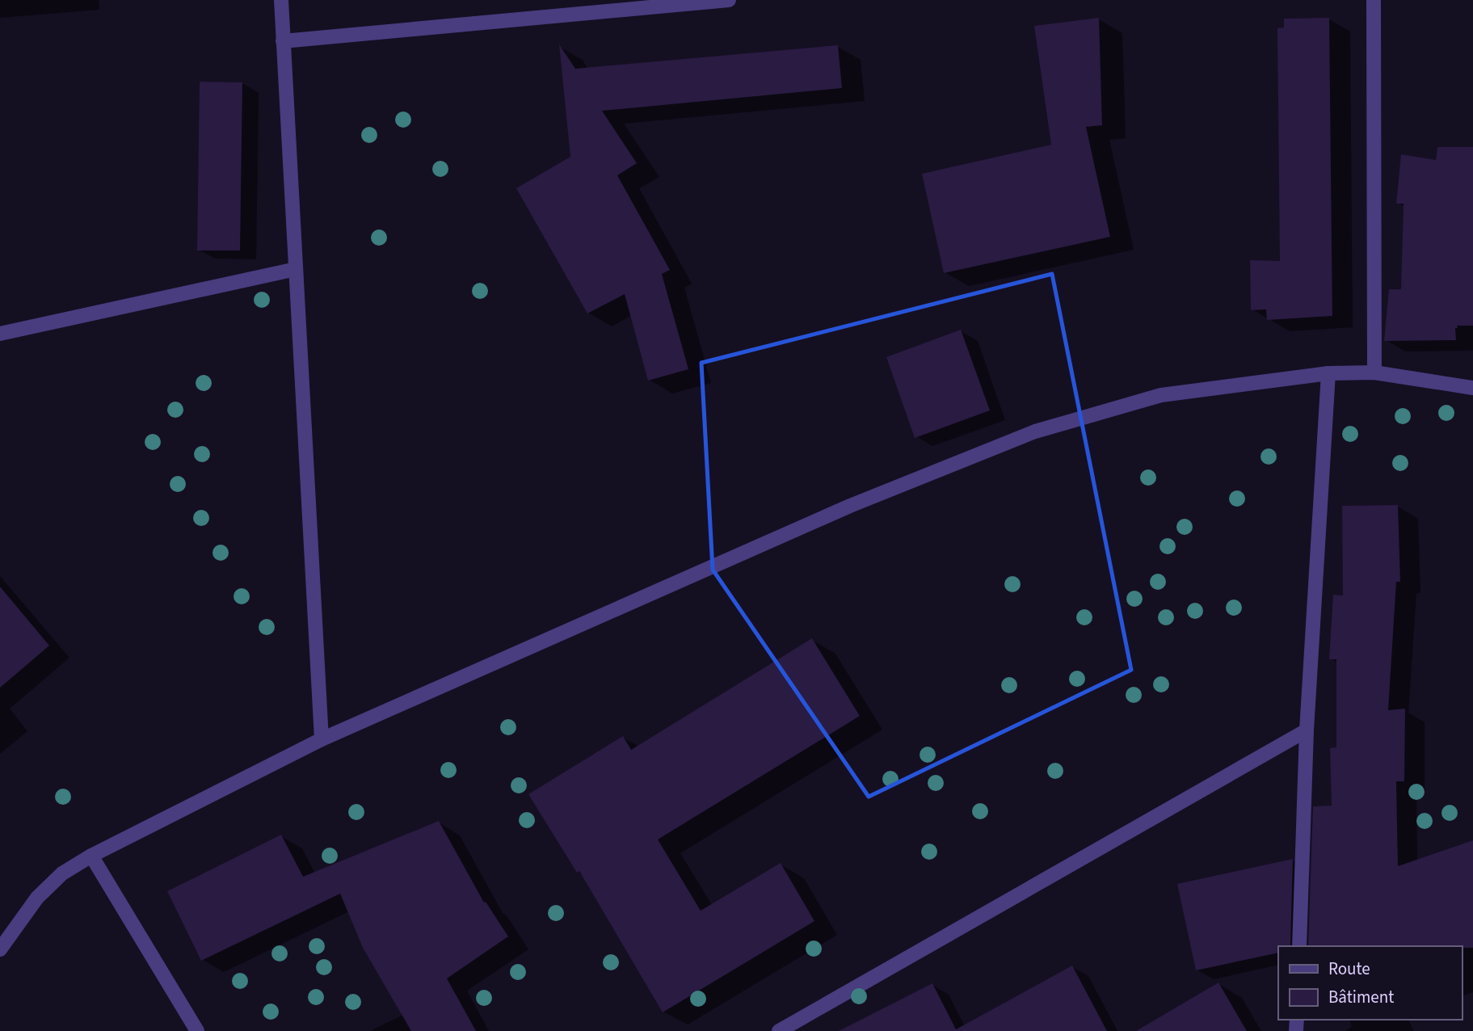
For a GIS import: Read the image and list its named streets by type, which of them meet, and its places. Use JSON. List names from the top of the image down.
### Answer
{
  "legend": ["Route", "Bâtiment"]
}
